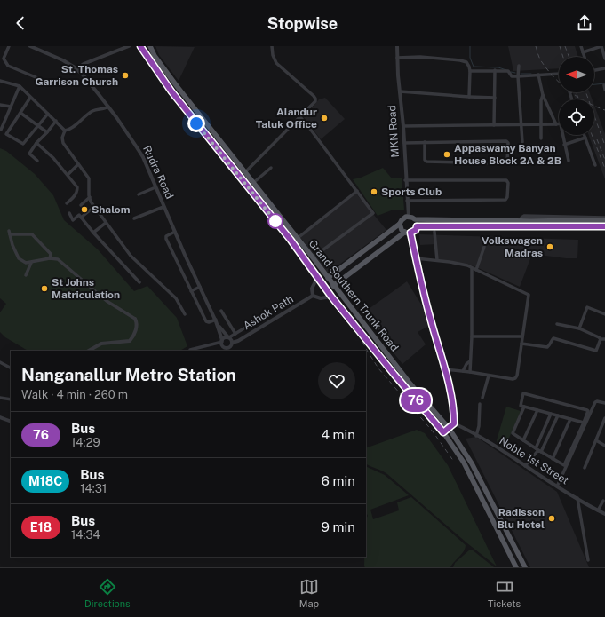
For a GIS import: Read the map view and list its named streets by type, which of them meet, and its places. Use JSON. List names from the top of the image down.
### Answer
{
  "streets": {
    "main road": ["Grand Southern Trunk Road"],
    "street": [
      "MKN Road",
      "Rudra Road",
      "Ashok Path",
      "Noble 1st Street"
    ]
  },
  "crossings": [
    ["Rudra Road", "Ashok Path"]
  ],
  "places": [
    "St. Thomas Garrison Church",
    "Alandur Taluk Office",
    "Appaswamy Banyan House Block 2A & 2B",
    "Sports Club",
    "Shalom",
    "Volkswagen Madras",
    "St Johns Matriculation",
    "Radisson Blu Hotel"
  ],
  "lines": ["bus line 76"],
  "north": "left",
  "page": {
    "header": "Stopwise",
    "on_map": "76",
    "heading": ["Nanganallur Metro Station", "Walk · 4 min · 260 m"],
    "list": [
      {
        "mark": "76",
        "name": "Bus",
        "note": "14:29",
        "value": "4 min"
      },
      {
        "mark": "M18C",
        "name": "Bus",
        "note": "14:31",
        "value": "6 min"
      },
      {
        "mark": "E18",
        "name": "Bus",
        "note": "14:34",
        "value": "9 min"
      }
    ],
    "tabs": ["Directions", "Map", "Tickets"]
  }
}
